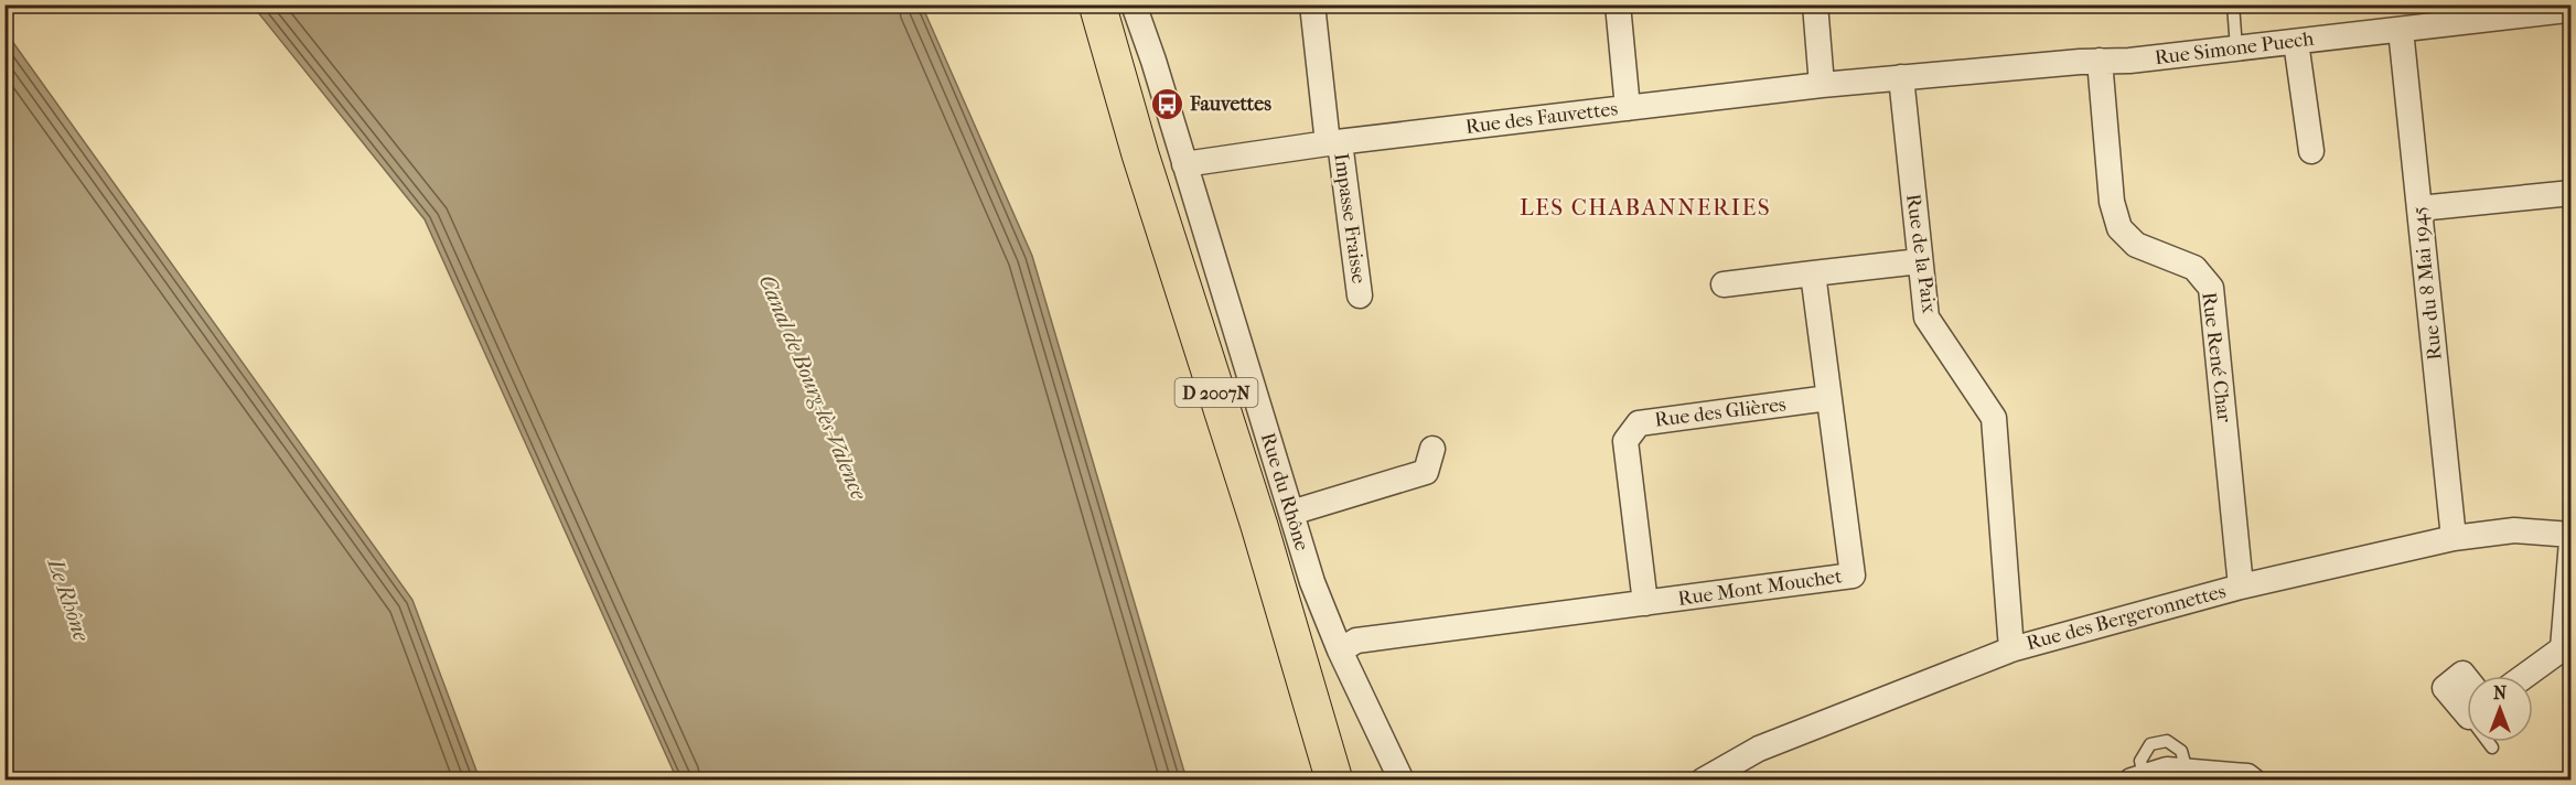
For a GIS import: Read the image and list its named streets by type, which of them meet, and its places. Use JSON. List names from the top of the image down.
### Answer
{
  "streets": {
    "main road": ["D 2007N"],
    "street": [
      "Rue Simone Puech",
      "Rue des Fauvettes",
      "Impasse Fraisse",
      "Rue de la Paix",
      "Rue du 8 Mai 1945",
      "Rue René Char",
      "Rue des Glières",
      "Rue du Rhône",
      "Rue Mont Mouchet",
      "Rue des Bergeronnettes"
    ]
  },
  "crossings": [
    ["Rue Simone Puech", "Rue des Fauvettes"],
    ["Rue Simone Puech", "Rue de la Paix"],
    ["Rue Simone Puech", "Rue du 8 Mai 1945"],
    ["Rue Simone Puech", "Rue René Char"],
    ["Rue des Fauvettes", "Impasse Fraisse"],
    ["Rue des Fauvettes", "Rue de la Paix"],
    ["Rue des Fauvettes", "Rue du Rhône"],
    ["Rue de la Paix", "Rue des Bergeronnettes"],
    ["Rue du 8 Mai 1945", "Rue des Bergeronnettes"],
    ["Rue René Char", "Rue des Bergeronnettes"],
    ["Rue des Glières", "Rue Mont Mouchet"],
    ["Rue du Rhône", "Rue Mont Mouchet"]
  ],
  "districts": ["LES CHABANNERIES"],
  "water": ["Canal de Bourg-lès-Valence", "Le Rhône"],
  "places": {
    "bus stop": ["Fauvettes"]
  },
  "north": "top"
}
